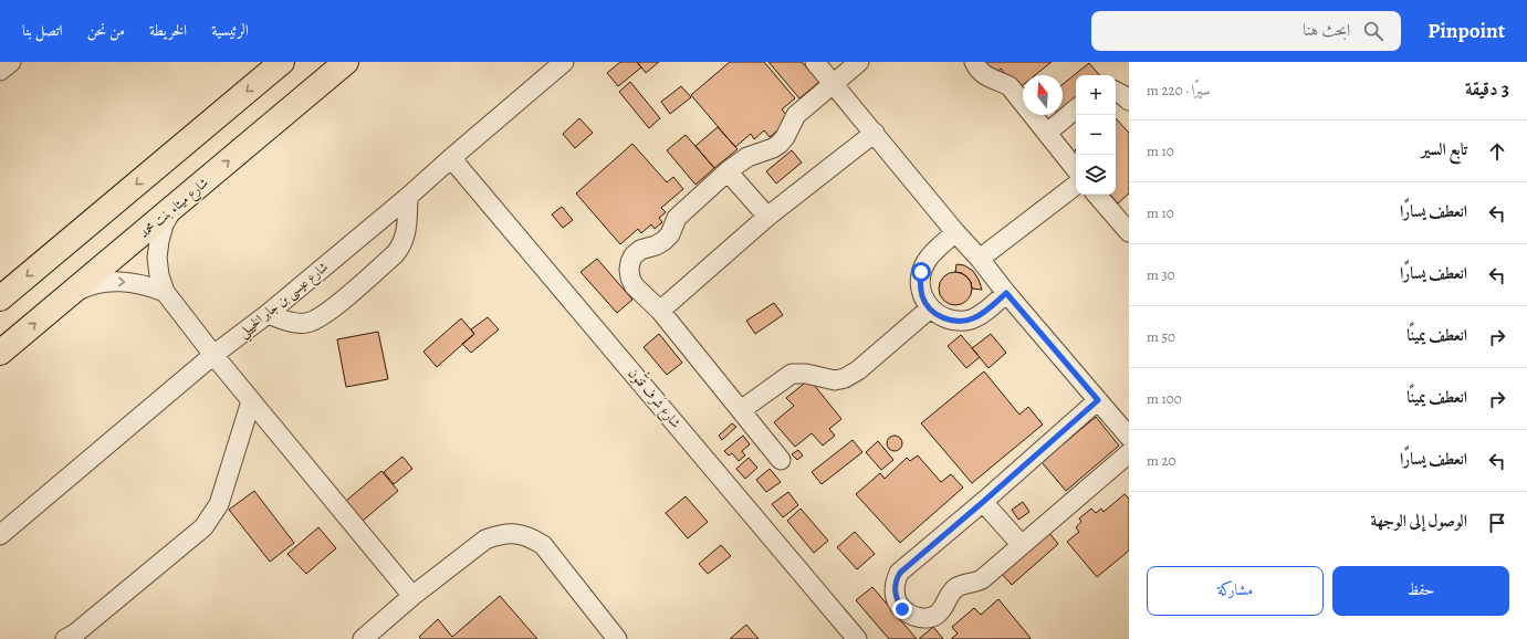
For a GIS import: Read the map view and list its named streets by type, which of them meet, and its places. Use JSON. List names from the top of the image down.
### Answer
{
  "streets": {
    "main road": ["شارع ميثاء بنت محمد"],
    "street": ["شارع عيسى بن جابر الخييلي", "شارع شَرف قَنُّون"]
  },
  "crossings": [
    ["شارع عيسى بن جابر الخييلي", "شارع شَرف قَنُّون"]
  ],
  "north": "top",
  "page": {
    "header": "Pinpoint",
    "search": "ابحث هنا",
    "nav": [
      "الرئيسية",
      "الخريطة",
      "من نحن",
      "اتصل بنا"
    ],
    "heading": ["3 دقيقة", "سيرًا · 220 m"],
    "map_buttons": ["+", "−"],
    "list": [
      ["تابع السير", "10 m"],
      ["انعطف يسارًا", "10 m"],
      ["انعطف يسارًا", "30 m"],
      ["انعطف يمينًا", "50 m"],
      ["انعطف يمينًا", "100 m"],
      ["انعطف يسارًا", "20 m"],
      "الوصول إلى الوجهة"
    ],
    "buttons": ["حفظ", "مشاركة"]
  }
}
